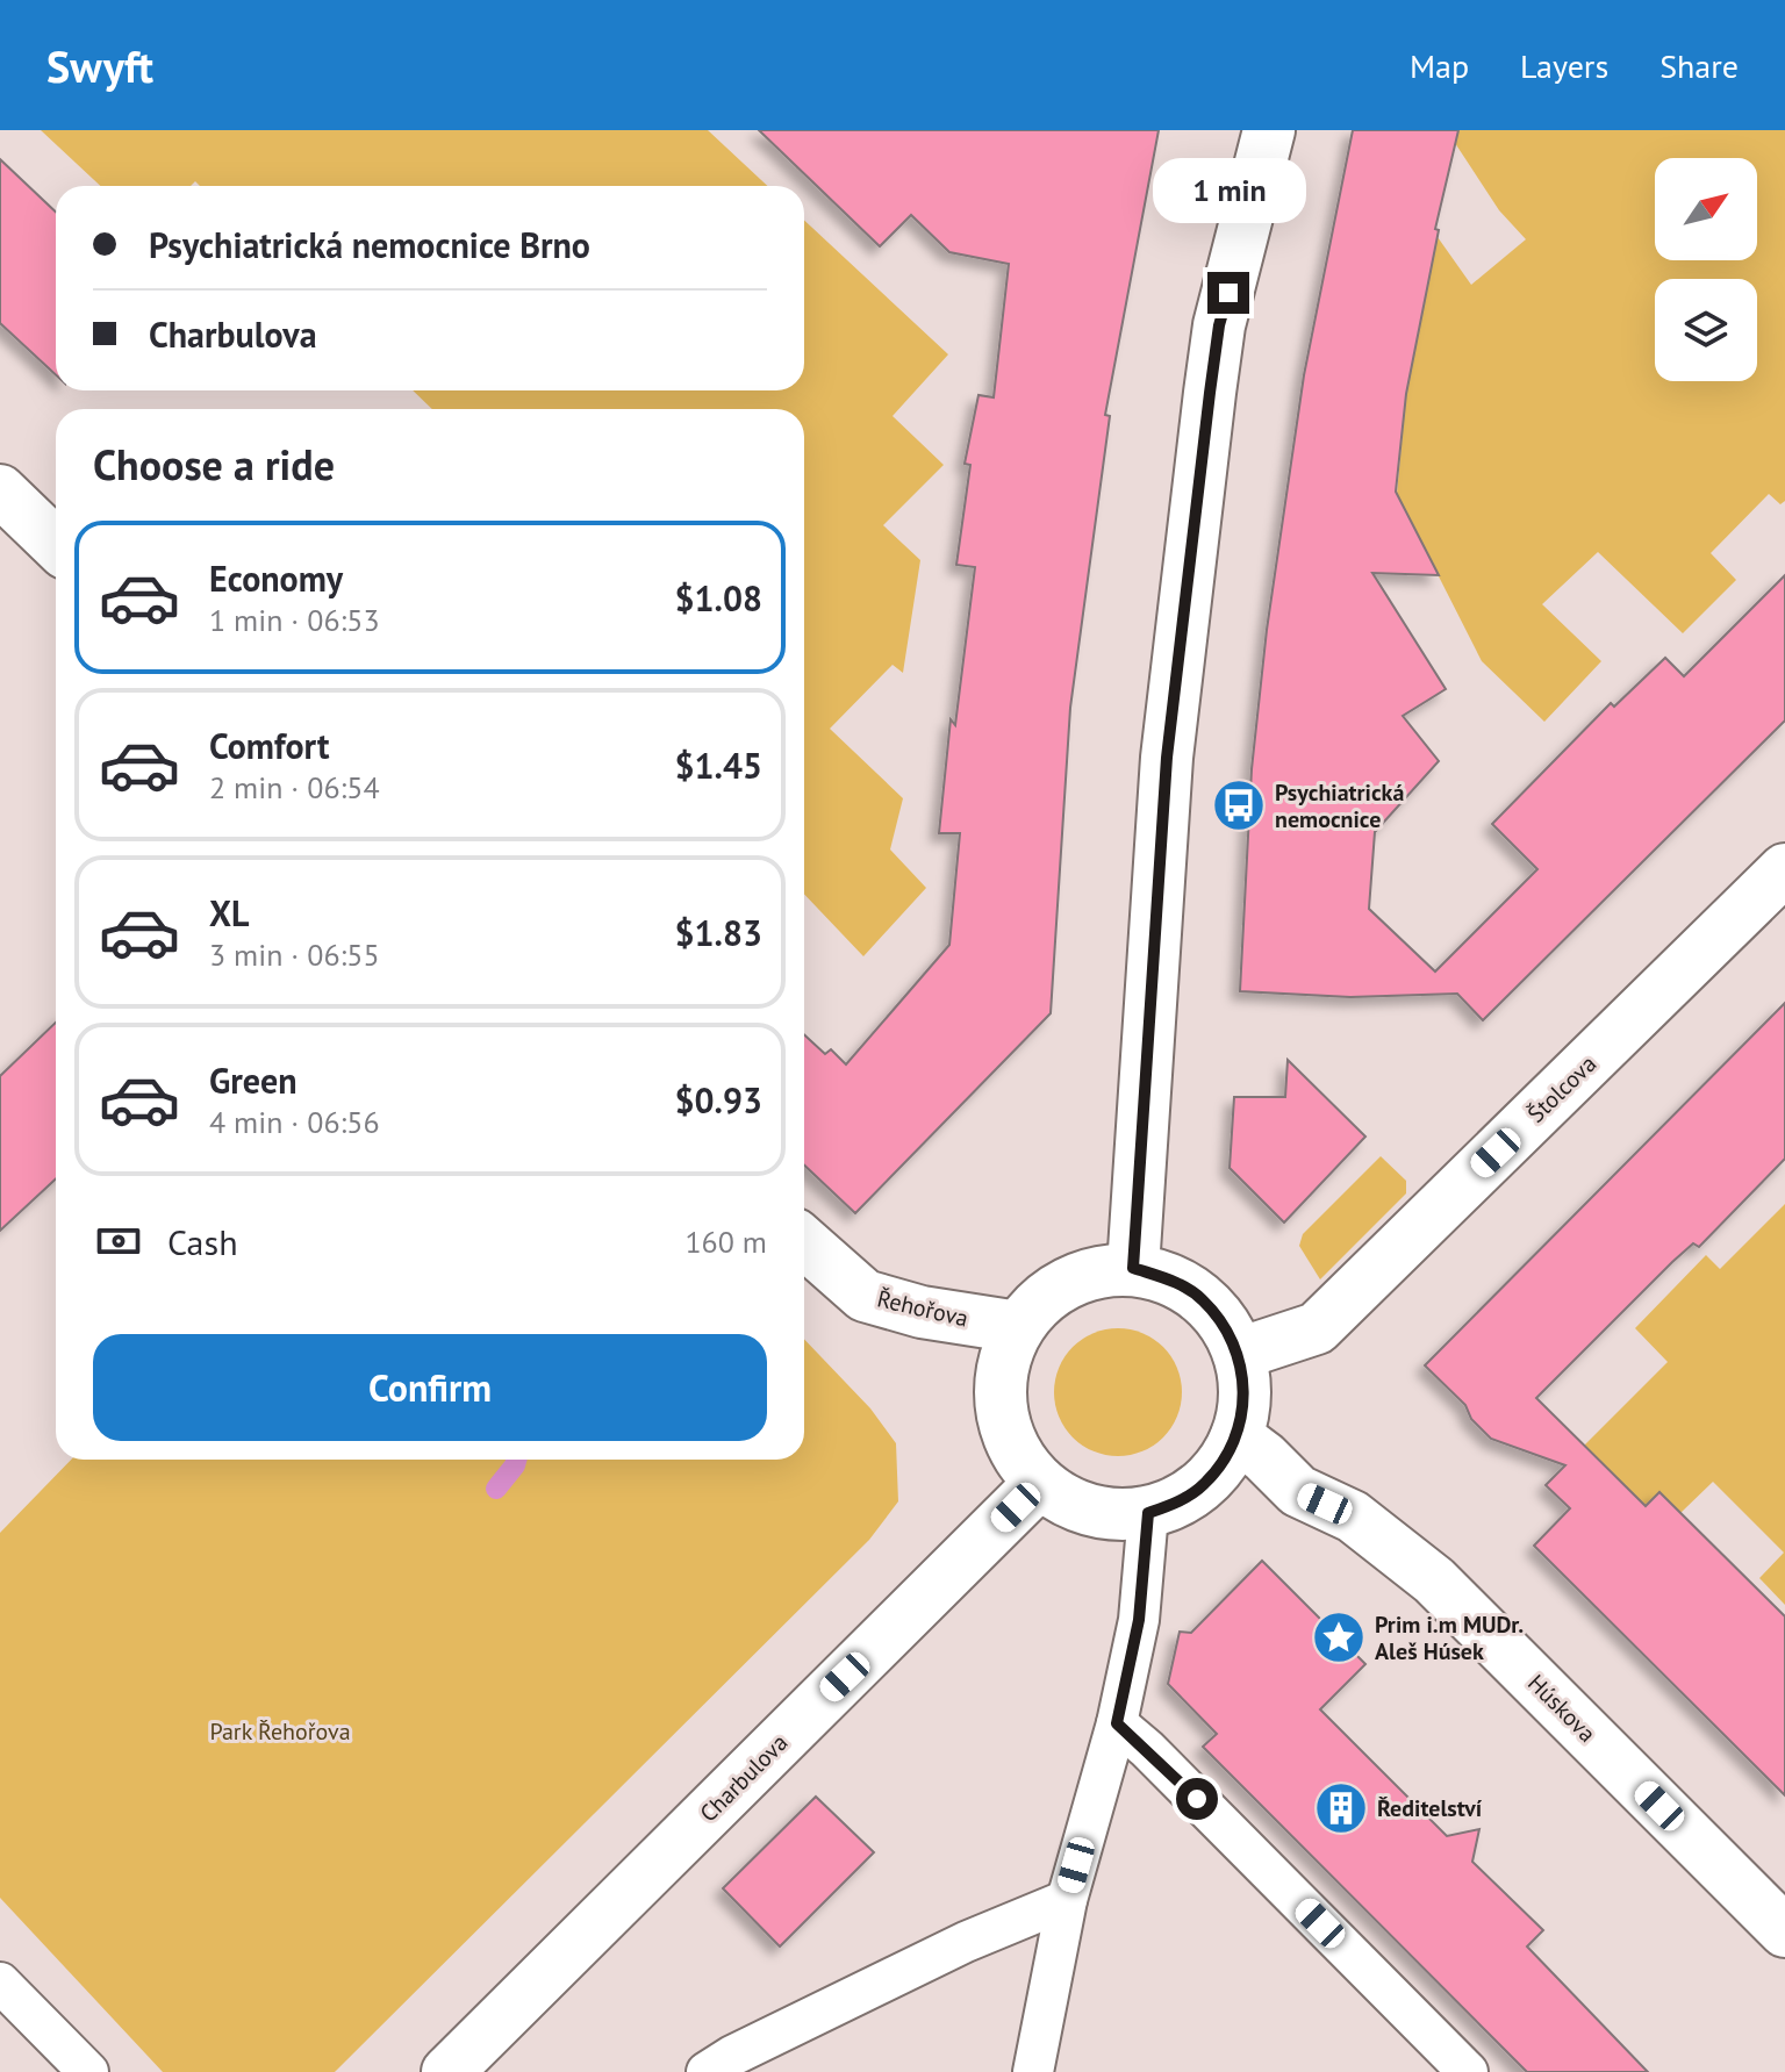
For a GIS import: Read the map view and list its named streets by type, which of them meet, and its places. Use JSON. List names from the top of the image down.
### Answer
{
  "streets": {
    "street": [
      "Štolcova",
      "Řehořova",
      "Húskova",
      "Charbulova"
    ]
  },
  "crossings": [
    ["Štolcova", "Řehořova"],
    ["Štolcova", "Húskova"],
    ["Štolcova", "Charbulova"],
    ["Řehořova", "Húskova"],
    ["Řehořova", "Charbulova"],
    ["Húskova", "Charbulova"]
  ],
  "parks": ["Park Řehořova"],
  "places": {
    "bus stop": ["Psychiatrická nemocnice"],
    "place": ["Prim i.m MUDr. Aleš Húsek"],
    "building": ["Ředitelství"]
  },
  "north": "top right",
  "page": {
    "header": "Swyft",
    "nav": ["Map", "Layers", "Share"],
    "bubble": "1 min",
    "banner": ["Psychiatrická nemocnice Brno", "Charbulova"],
    "heading": "Choose a ride",
    "list": [
      {
        "name": "Economy",
        "note": "1 min · 06:53",
        "value": "$1.08"
      },
      {
        "name": "Comfort",
        "note": "2 min · 06:54",
        "value": "$1.45"
      },
      {
        "name": "XL",
        "note": "3 min · 06:55",
        "value": "$1.83"
      },
      {
        "name": "Green",
        "note": "4 min · 06:56",
        "value": "$0.93"
      }
    ],
    "pay": ["Cash", "160 m"],
    "buttons": "Confirm"
  }
}
